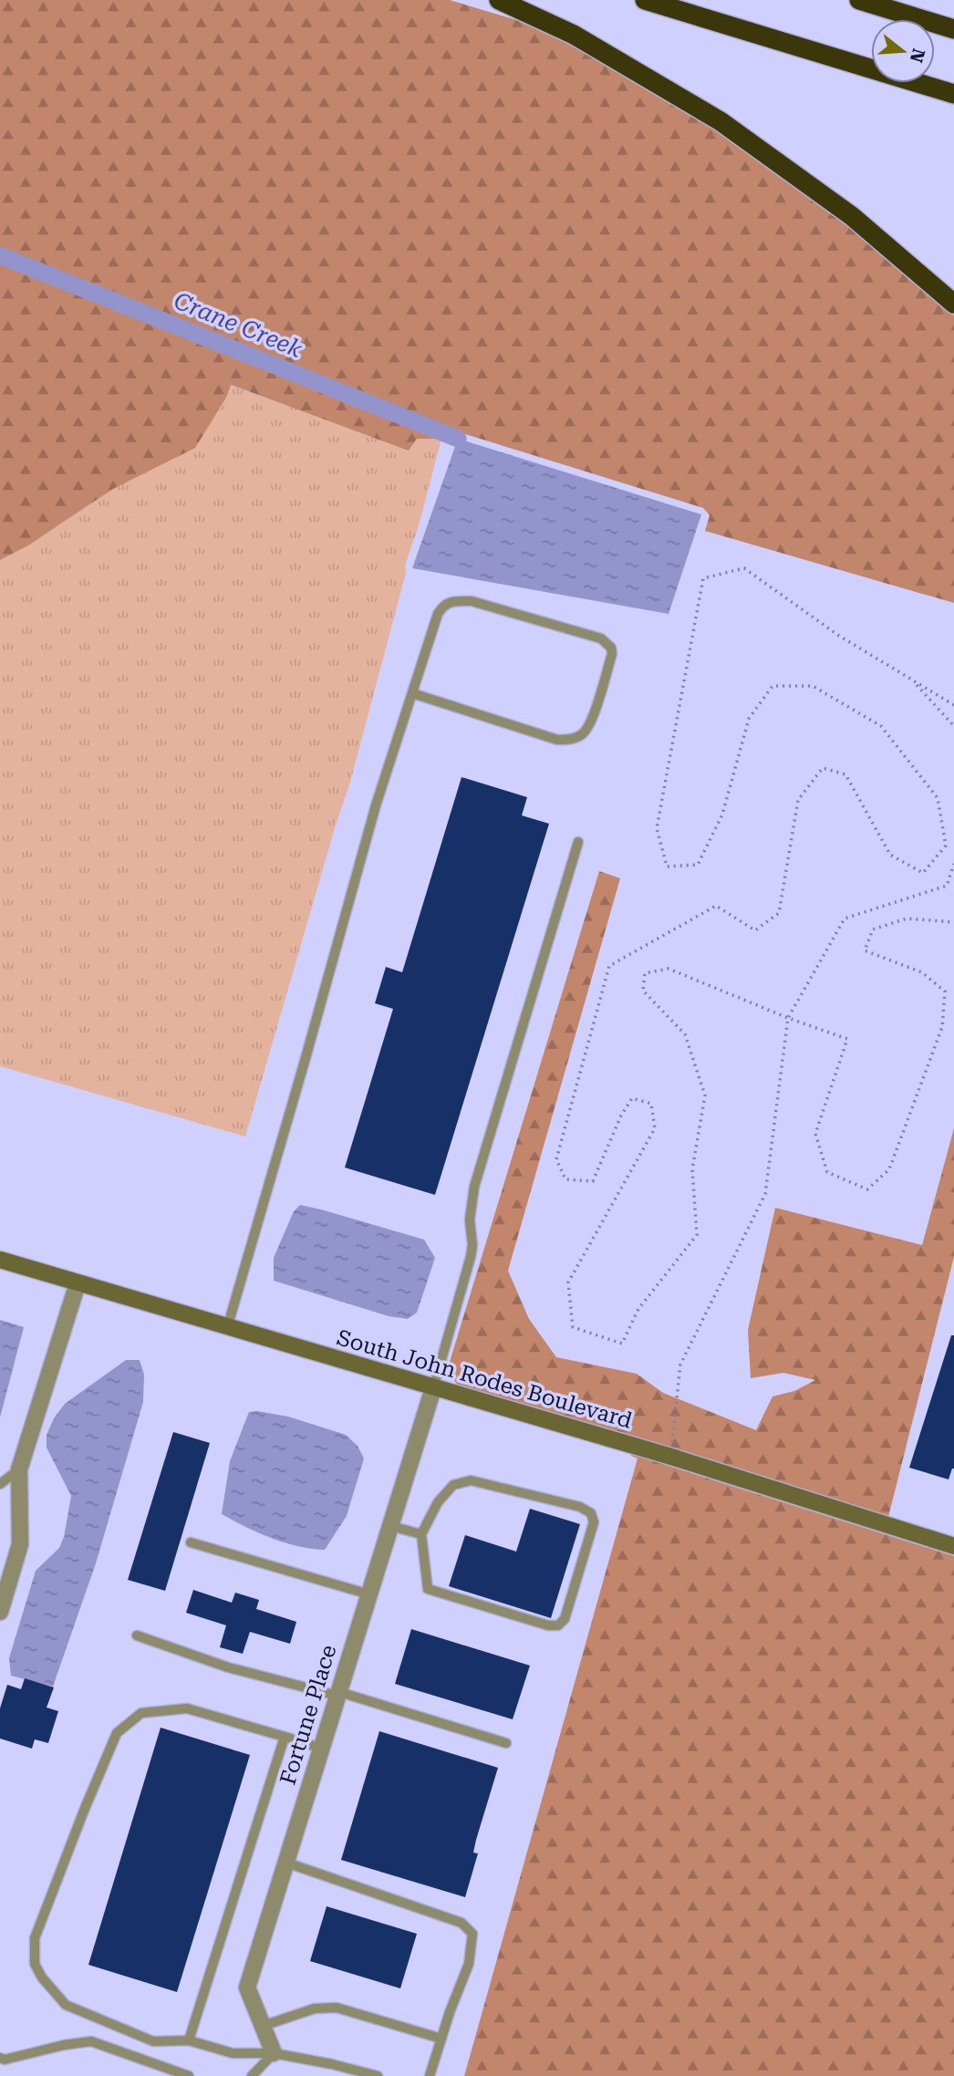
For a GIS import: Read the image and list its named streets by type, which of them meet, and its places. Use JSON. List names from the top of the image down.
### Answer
{
  "streets": {
    "main road": ["South John Rodes Boulevard"],
    "street": ["Fortune Place"]
  },
  "crossings": [
    ["South John Rodes Boulevard", "Fortune Place"]
  ],
  "water": ["Crane Creek"],
  "north": "right"
}
